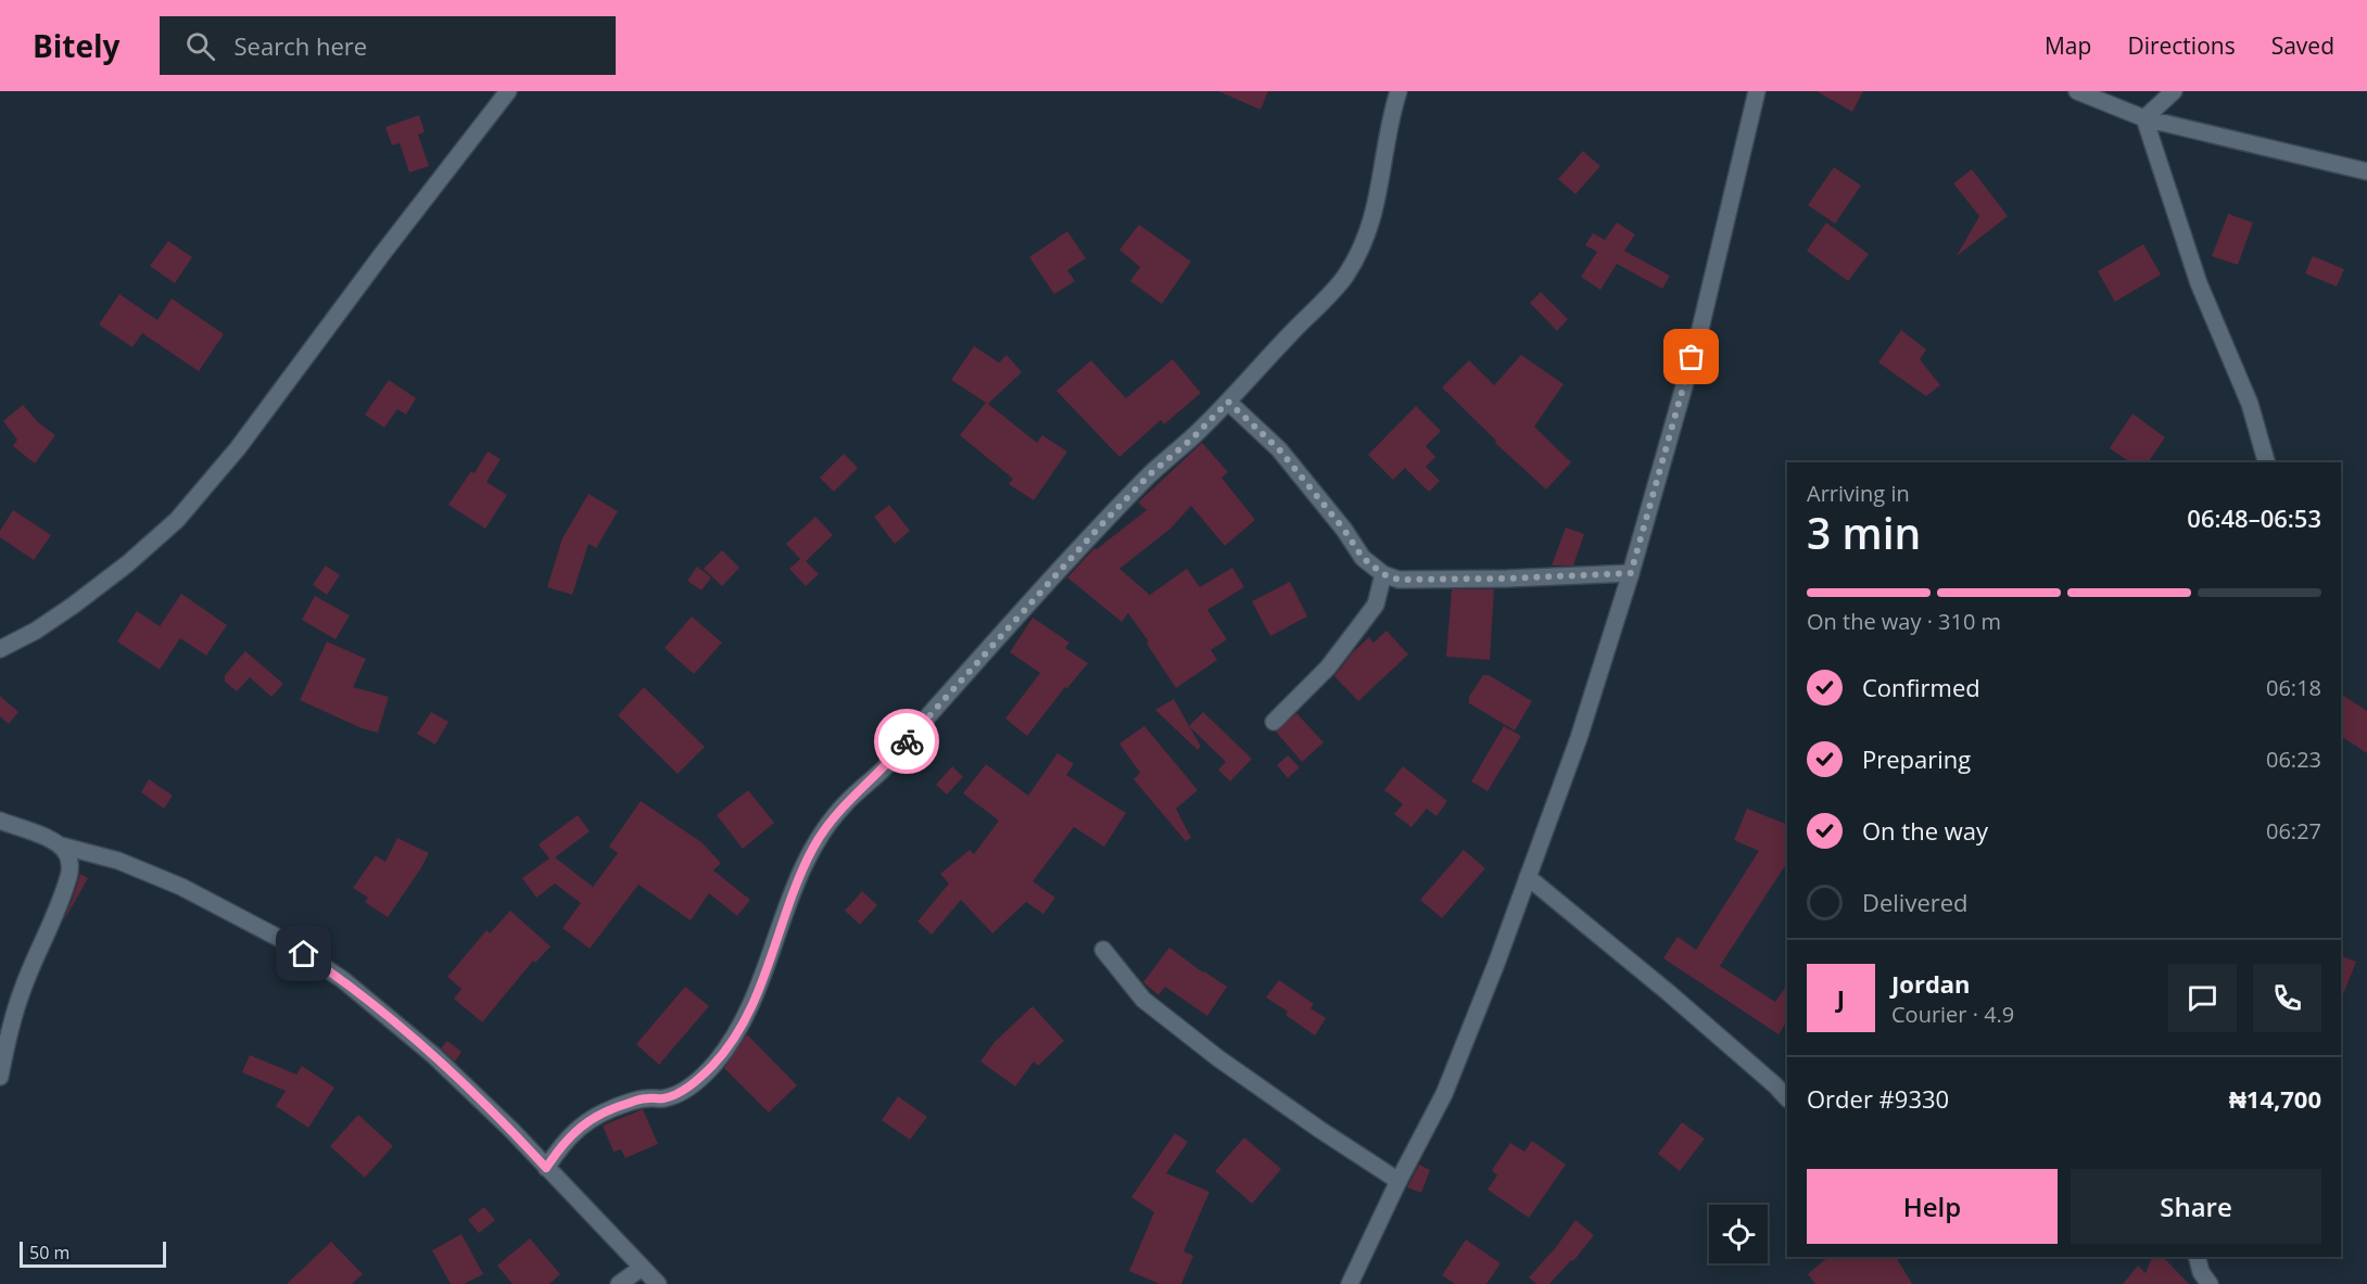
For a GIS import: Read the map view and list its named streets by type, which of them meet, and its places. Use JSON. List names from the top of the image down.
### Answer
{
  "scale_bar": "50 m",
  "page": {
    "header": "Bitely",
    "search": "Search here",
    "nav": ["Map", "Directions", "Saved"],
    "heading": ["3 min", "Arriving in", "06:48–06:53"],
    "panel": [
      "Jordan",
      "Courier · 4.9",
      "Order #9330",
      "₦14,700"
    ],
    "bar": "On the way · 310 m",
    "list": [
      ["Confirmed", "06:18"],
      ["Preparing", "06:23"],
      ["On the way", "06:27"],
      "Delivered"
    ],
    "round": "J",
    "buttons": ["Help", "Share"],
    "scale": "50 m"
  }
}
